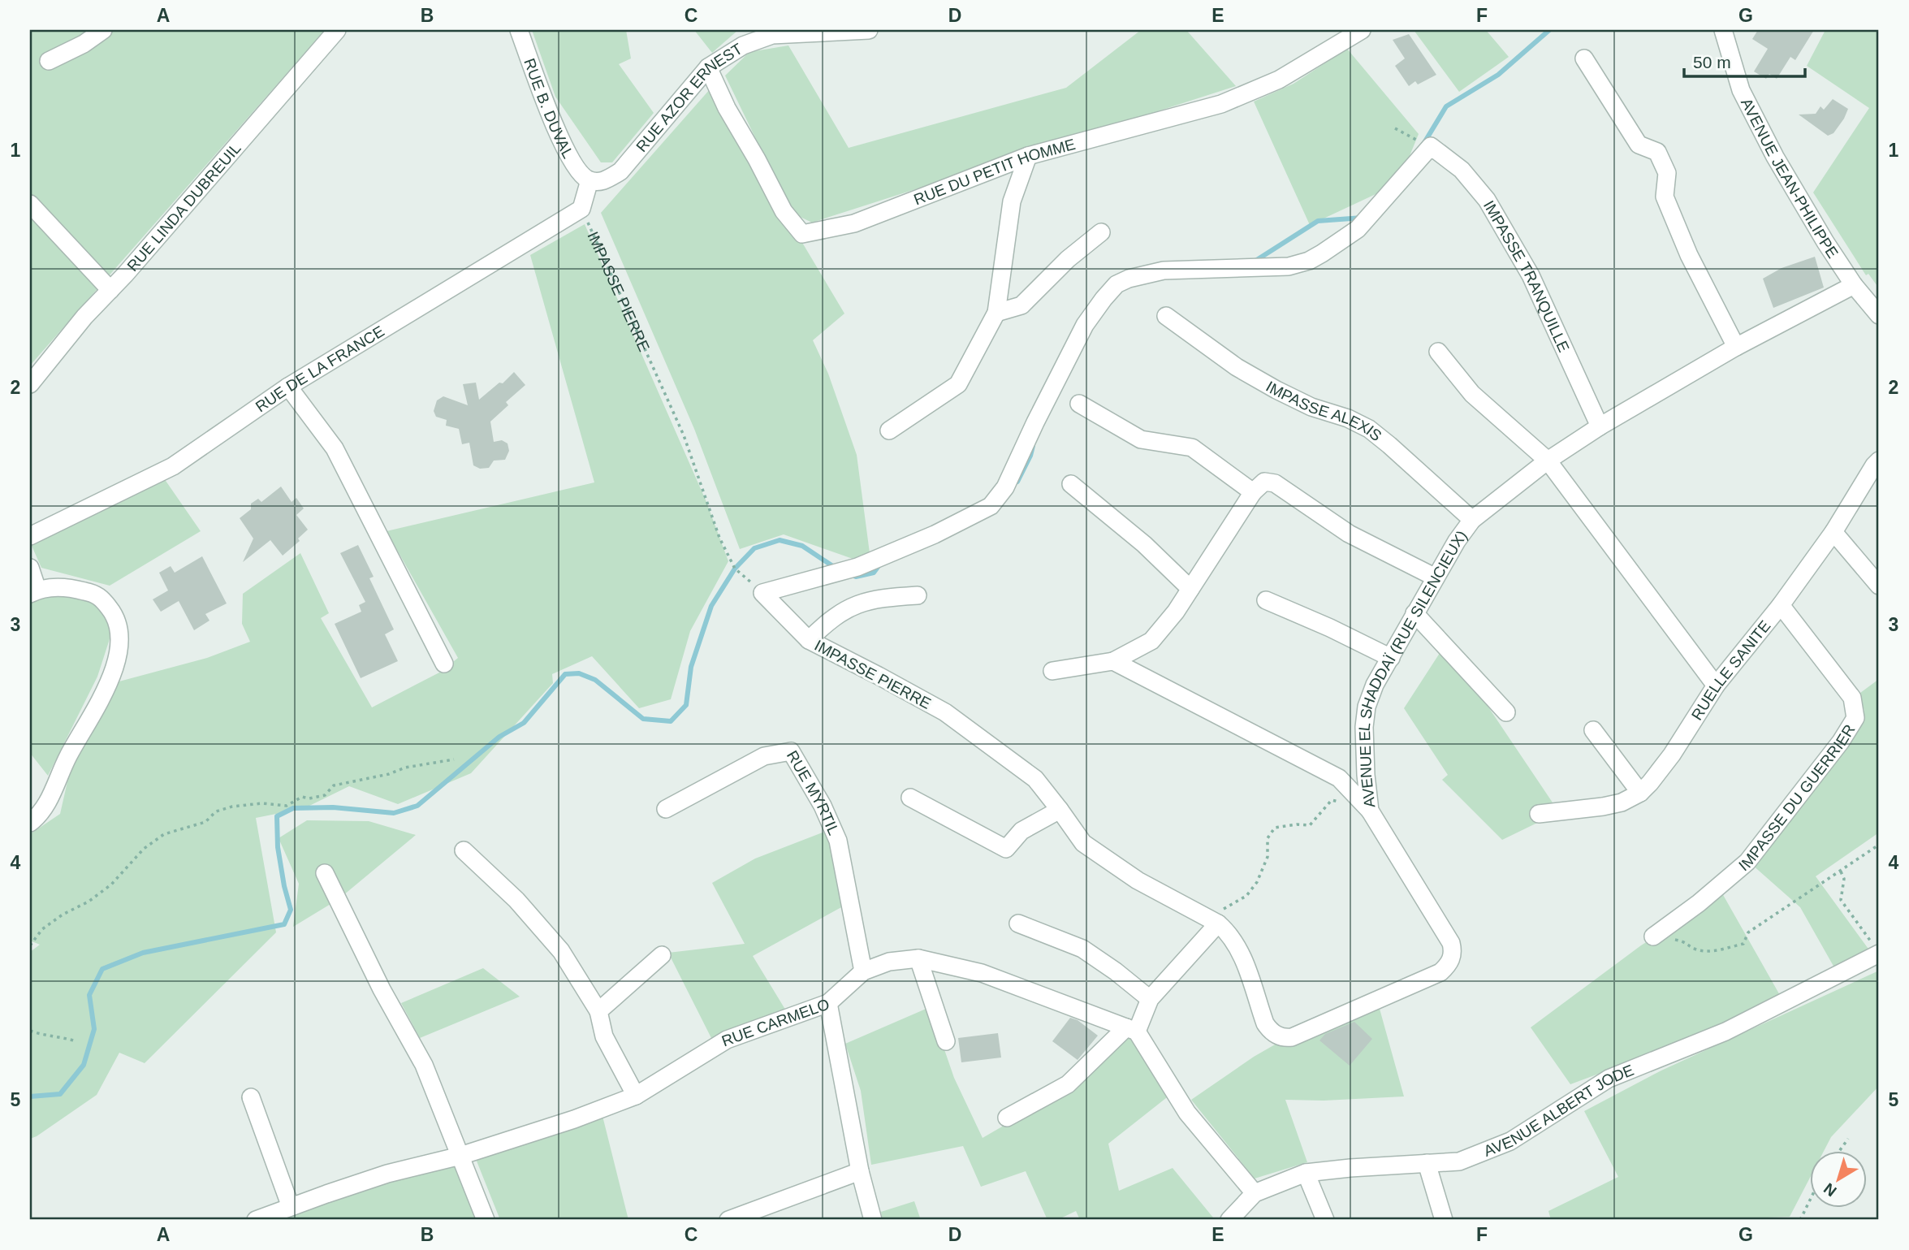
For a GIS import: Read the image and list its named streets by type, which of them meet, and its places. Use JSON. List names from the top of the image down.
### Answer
{
  "streets": {
    "street": [
      "RUE AZOR ERNEST",
      "RUE B. DUVAL",
      "RUE DU PETIT HOMME",
      "AVENUE JEAN-PHILIPPE",
      "RUE LINDA DUBREUIL",
      "IMPASSE TRANQUILLE",
      "IMPASSE PIERRE",
      "RUE DE LA FRANCE",
      "IMPASSE ALEXIS",
      "AVENUE EL SHADDAÏ (RUE SILENCIEUX)",
      "RUELLE SANITE",
      "IMPASSE DU GUERRIER",
      "RUE MYRTIL",
      "RUE CARMELO",
      "AVENUE ALBERT JODE"
    ]
  },
  "crossings": [
    ["RUE AZOR ERNEST", "RUE B. DUVAL"],
    ["RUE AZOR ERNEST", "RUE DU PETIT HOMME"],
    ["AVENUE JEAN-PHILIPPE", "AVENUE EL SHADDAÏ (RUE SILENCIEUX)"],
    ["IMPASSE TRANQUILLE", "AVENUE EL SHADDAÏ (RUE SILENCIEUX)"],
    ["IMPASSE PIERRE", "RUE DE LA FRANCE"],
    ["IMPASSE PIERRE", "AVENUE EL SHADDAÏ (RUE SILENCIEUX)"],
    ["IMPASSE ALEXIS", "AVENUE EL SHADDAÏ (RUE SILENCIEUX)"],
    ["RUELLE SANITE", "IMPASSE DU GUERRIER"],
    ["RUE MYRTIL", "RUE CARMELO"]
  ],
  "scale_bar": "50 m",
  "north": "bottom left",
  "grid": {
    "columns": [
      "A",
      "B",
      "C",
      "D",
      "E",
      "F",
      "G"
    ],
    "rows": [
      "1",
      "2",
      "3",
      "4",
      "5"
    ]
  }
}
